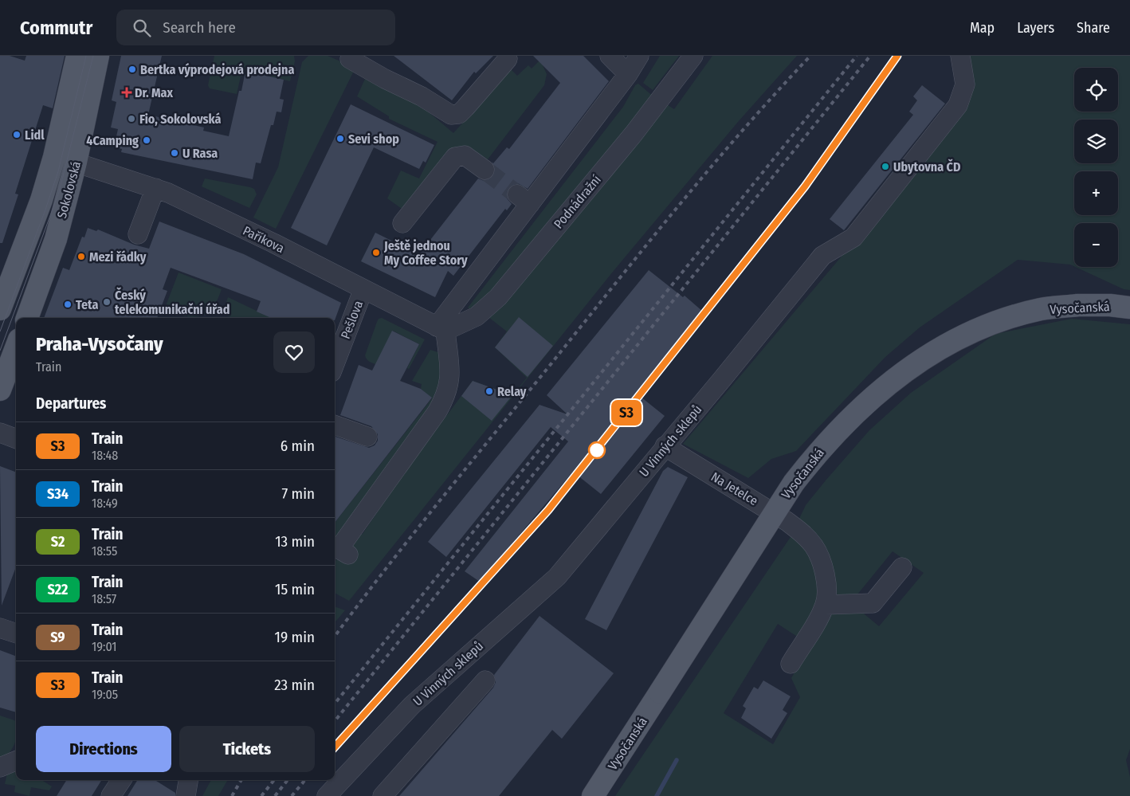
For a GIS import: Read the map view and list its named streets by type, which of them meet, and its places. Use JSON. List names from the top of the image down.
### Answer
{
  "streets": {
    "main road": ["Sokolovská", "Vysočanská"],
    "street": [
      "Podnádražní",
      "Paříkova",
      "Pešlova",
      "U Vinných sklepů",
      "Na Jetelce"
    ]
  },
  "crossings": [
    ["Sokolovská", "Paříkova"],
    ["Podnádražní", "Paříkova"],
    ["Paříkova", "Pešlova"],
    ["U Vinných sklepů", "Na Jetelce"]
  ],
  "places": {
    "other": [
      "Bertka výprodejová prodejna",
      "Fio, Sokolovská",
      "Lidl",
      "Sevi shop",
      "4Camping",
      "U Rasa",
      "Ubytovna ČD",
      "Ještě jednou My Coffee Story",
      "Mezi řádky",
      "Český telekomunikační úřad",
      "Teta",
      "Relay"
    ],
    "health": ["Dr. Max"]
  },
  "page": {
    "header": "Commutr",
    "search": "Search here",
    "nav": ["Map", "Layers", "Share"],
    "on_map": "S3",
    "map_buttons": ["+", "−"],
    "heading": [
      ["Praha-Vysočany", "Train"],
      "Departures"
    ],
    "list": [
      {
        "mark": "S3",
        "name": "Train",
        "note": "18:48",
        "value": "6 min"
      },
      {
        "mark": "S34",
        "name": "Train",
        "note": "18:49",
        "value": "7 min"
      },
      {
        "mark": "S2",
        "name": "Train",
        "note": "18:55",
        "value": "13 min"
      },
      {
        "mark": "S22",
        "name": "Train",
        "note": "18:57",
        "value": "15 min"
      },
      {
        "mark": "S9",
        "name": "Train",
        "note": "19:01",
        "value": "19 min"
      },
      {
        "mark": "S3",
        "name": "Train",
        "note": "19:05",
        "value": "23 min"
      }
    ],
    "buttons": ["Directions", "Tickets"]
  }
}
